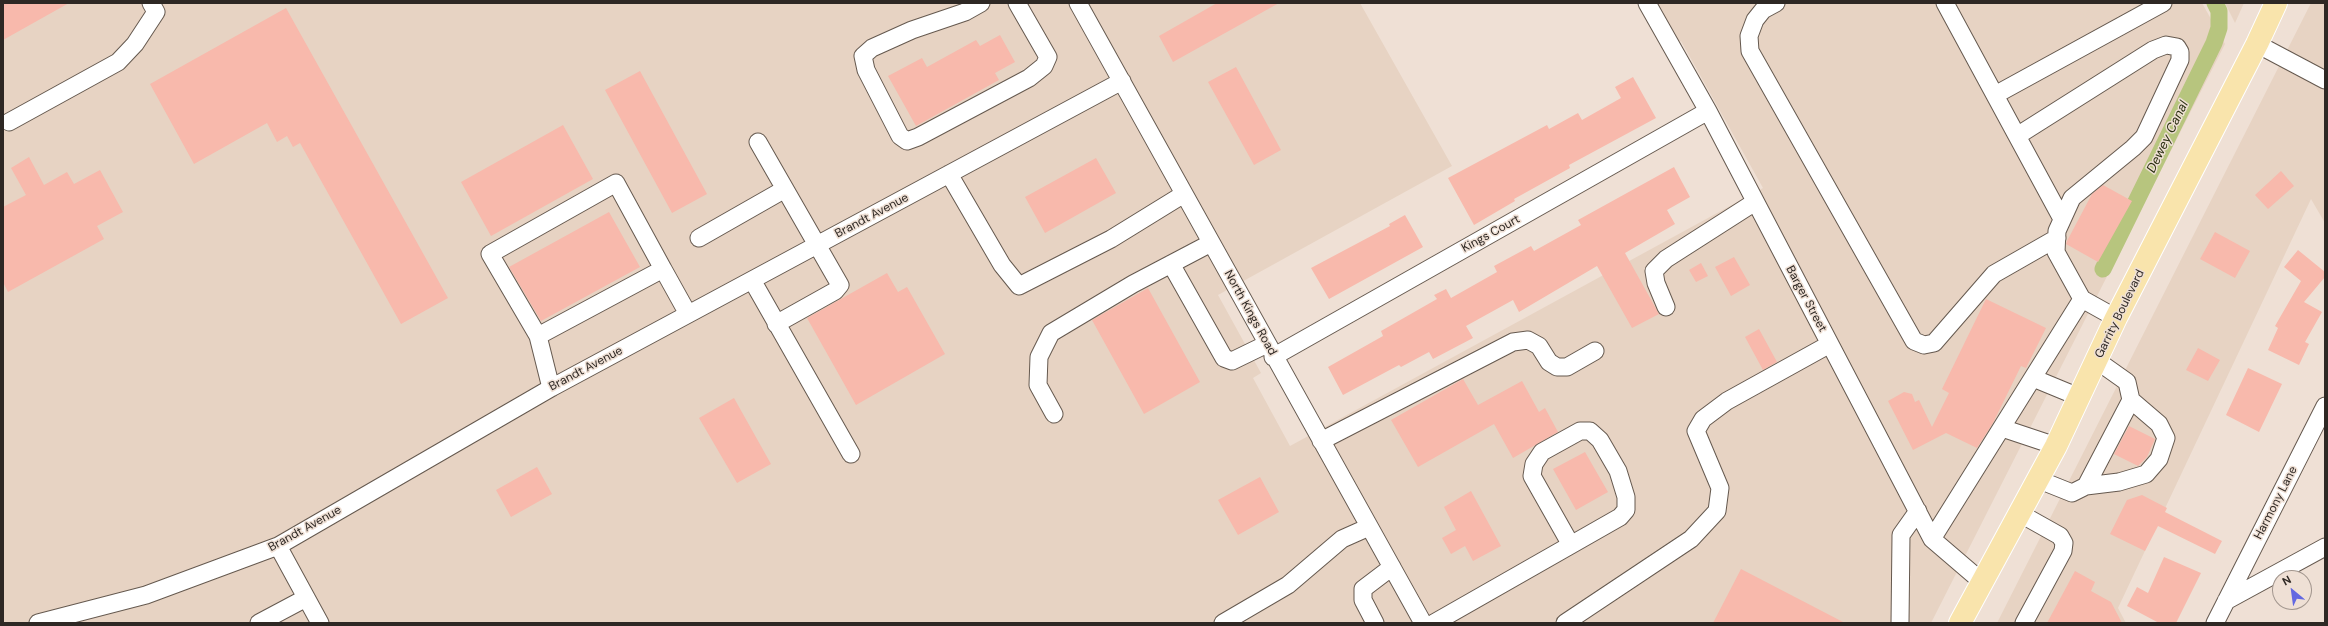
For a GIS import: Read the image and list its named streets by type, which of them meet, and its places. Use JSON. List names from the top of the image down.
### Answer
{
  "streets": {
    "main road": ["Garrity Boulevard"],
    "street": [
      "Brandt Avenue",
      "Kings Court",
      "Barger Street",
      "North Kings Road",
      "Harmony Lane"
    ]
  },
  "crossings": [
    ["Brandt Avenue", "North Kings Road"],
    ["Kings Court", "Barger Street"],
    ["Kings Court", "North Kings Road"],
    ["Barger Street", "Garrity Boulevard"]
  ],
  "water": ["Dewey Canal"],
  "north": "top left"
}
